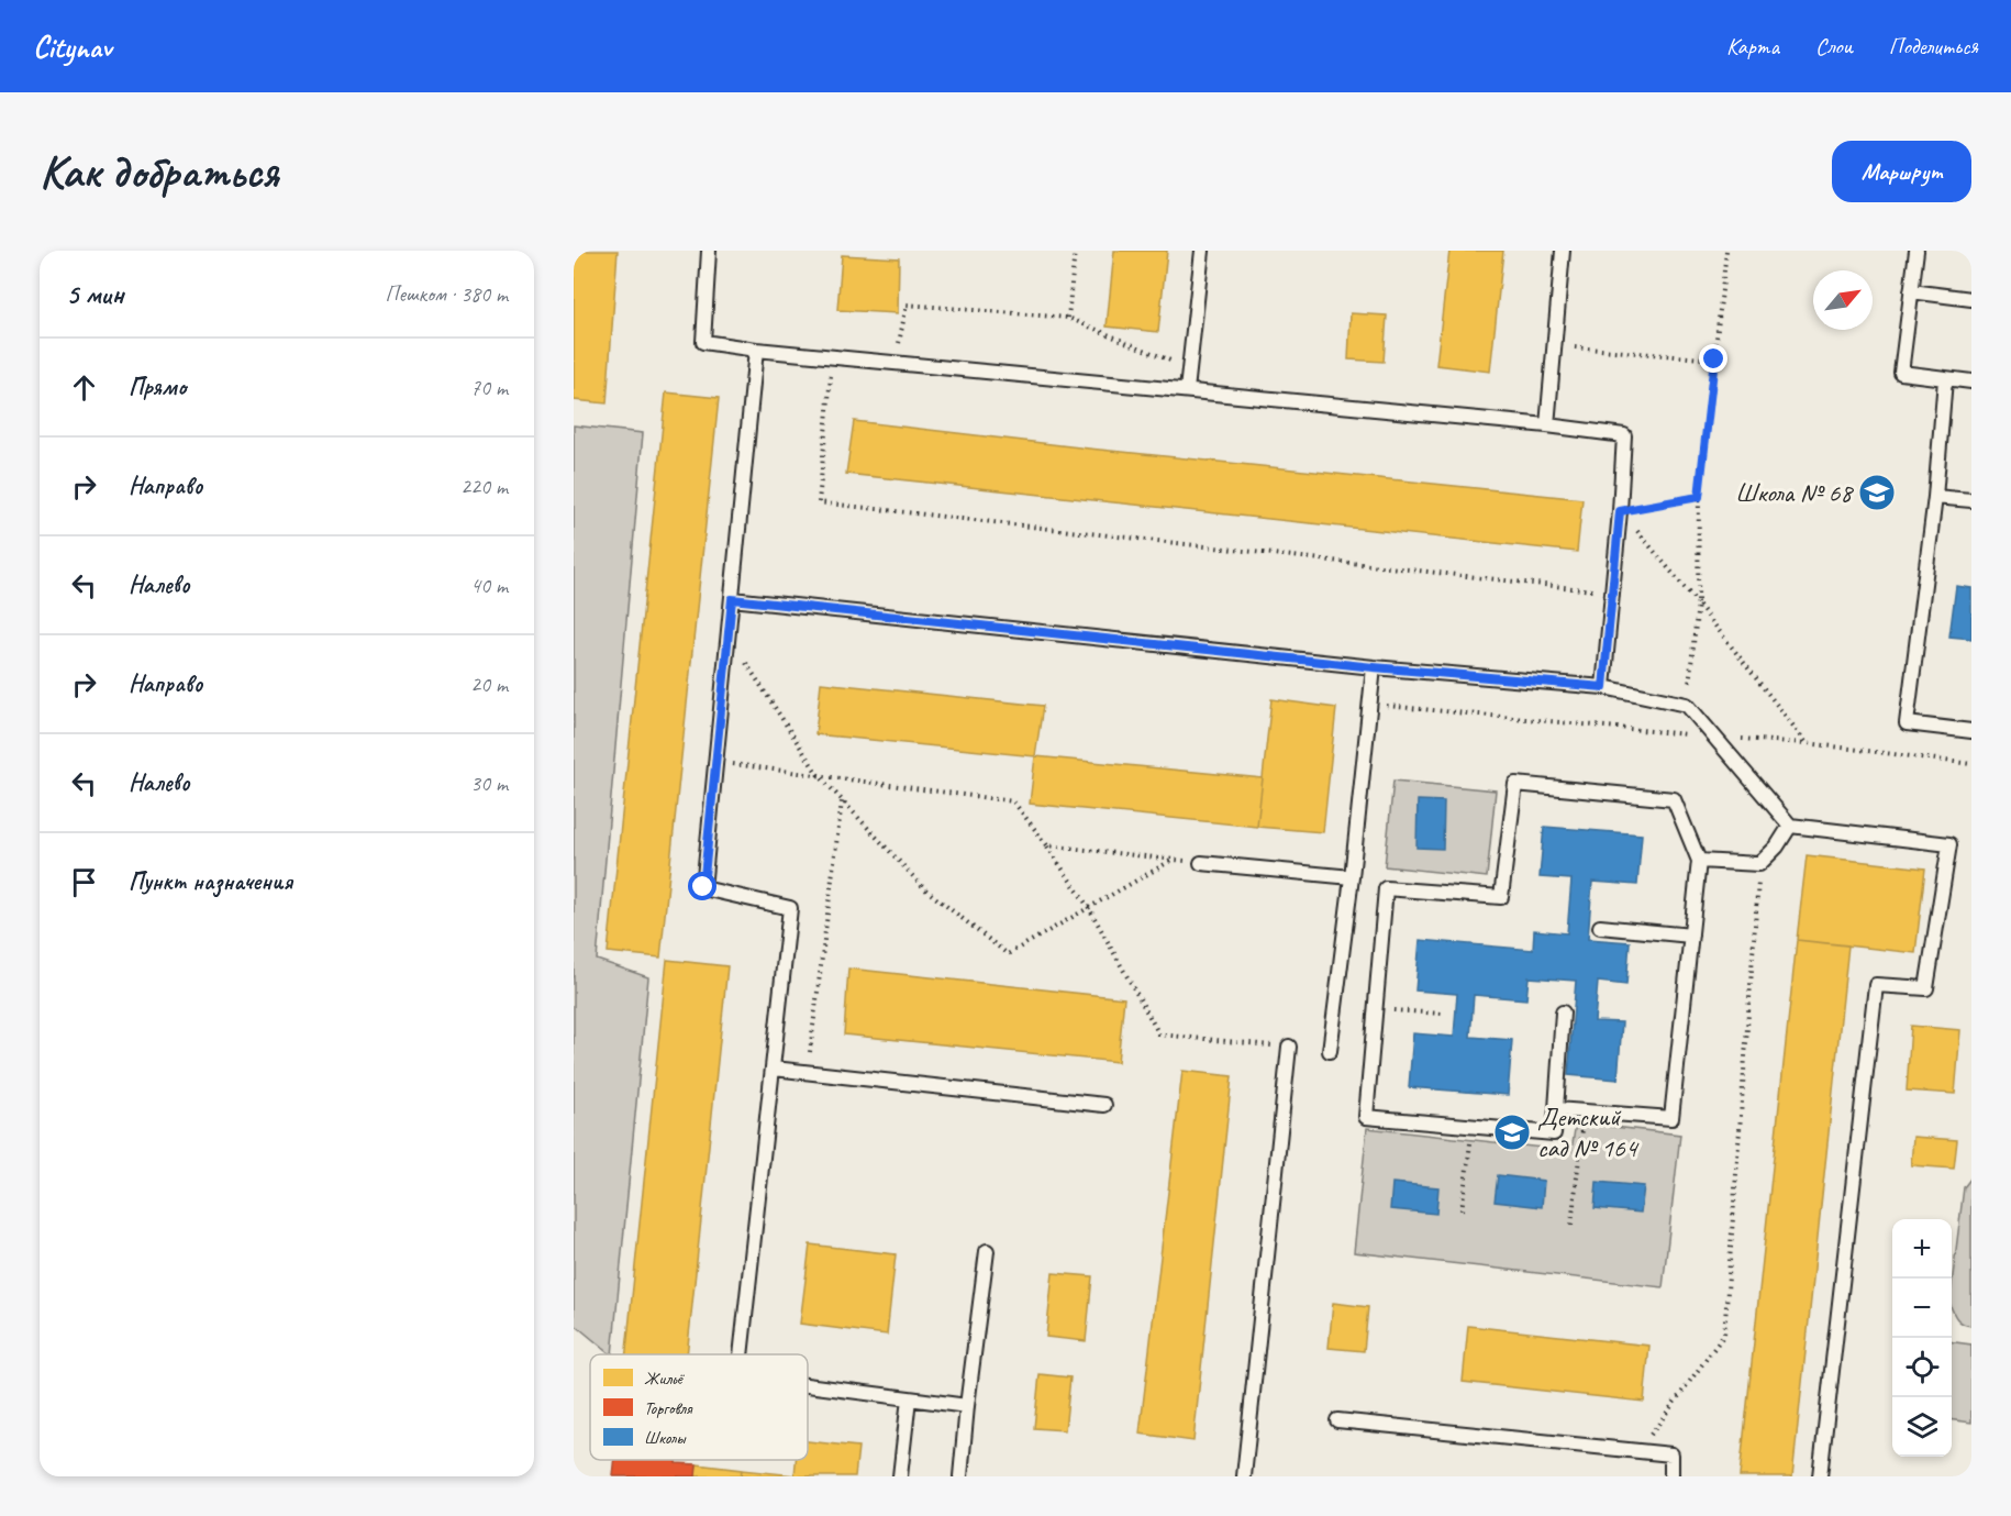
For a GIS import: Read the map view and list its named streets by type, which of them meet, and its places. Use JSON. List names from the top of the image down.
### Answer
{
  "places": {
    "school or university": ["Школа № 68", "Детский сад № 164"]
  },
  "legend": ["Жильё", "Торговля", "Школы"],
  "north": "top right",
  "page": {
    "header": "Citynav",
    "nav": ["Карта", "Слои", "Поделиться"],
    "buttons": "Маршрут",
    "title": "Как добраться",
    "heading": ["5 мин", "Пешком · 380 m"],
    "list": [
      ["Прямо", "70 m"],
      ["Направо", "220 m"],
      ["Налево", "40 m"],
      ["Направо", "20 m"],
      ["Налево", "30 m"],
      "Пункт назначения"
    ],
    "map_buttons": ["+", "−"]
  }
}
